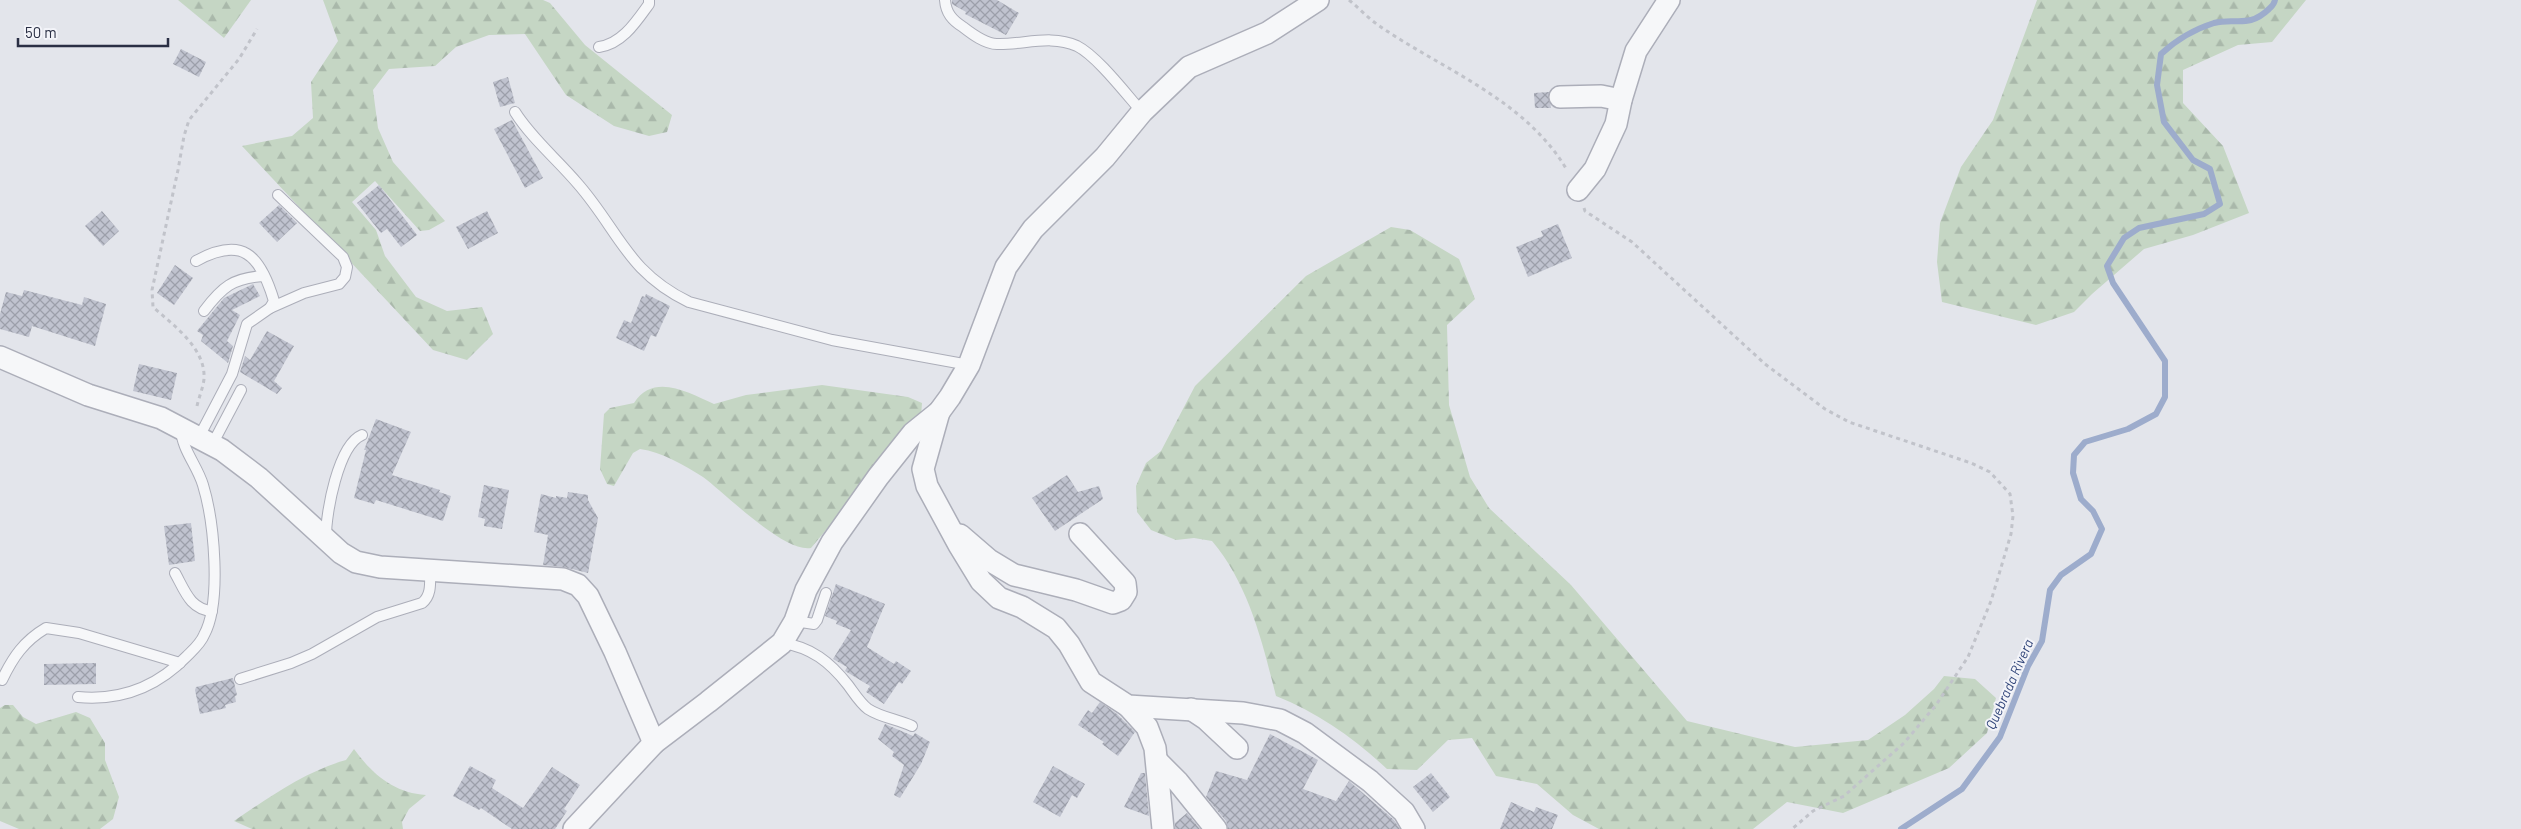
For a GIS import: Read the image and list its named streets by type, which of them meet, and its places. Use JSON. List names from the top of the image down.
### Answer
{
  "water": ["Quebrada Rivera"],
  "scale_bar": "50 m"
}
